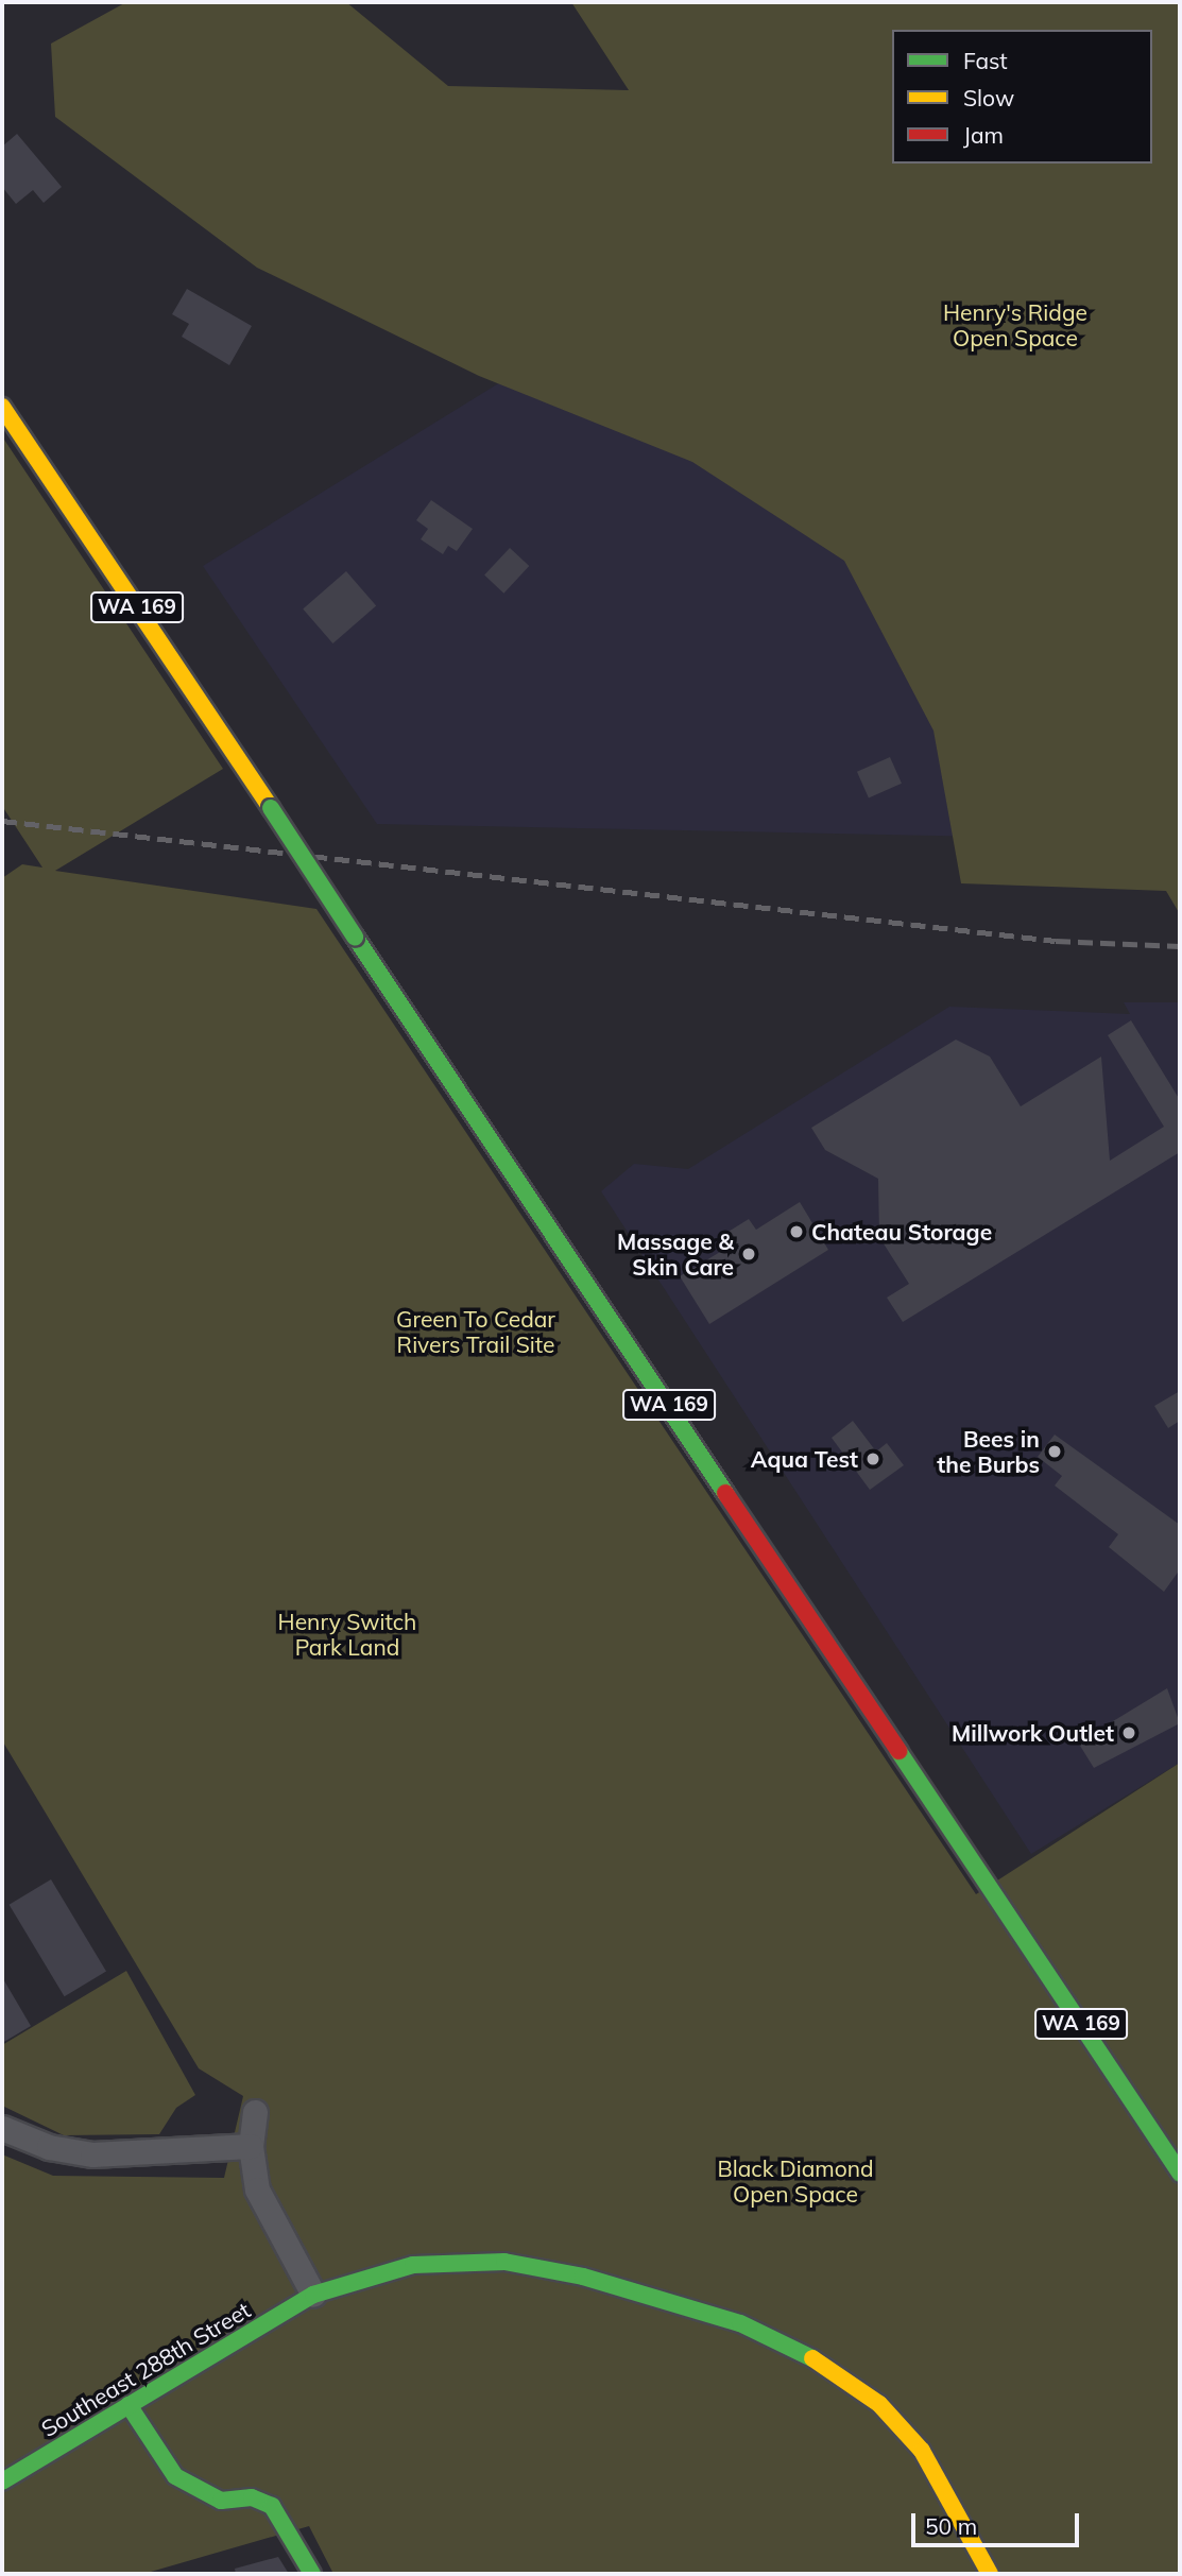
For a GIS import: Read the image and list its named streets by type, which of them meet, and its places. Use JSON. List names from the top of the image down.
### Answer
{
  "streets": {
    "main road": ["WA 169", "Southeast 288th Street"]
  },
  "parks": [
    "Henry's Ridge Open Space",
    "Green To Cedar Rivers Trail Site",
    "Henry Switch Park Land",
    "Black Diamond Open Space"
  ],
  "places": [
    "Chateau Storage",
    "Massage & Skin Care",
    "Bees in the Burbs",
    "Aqua Test",
    "Millwork Outlet"
  ],
  "legend": ["Fast", "Slow", "Jam"],
  "scale_bar": "50 m"
}
